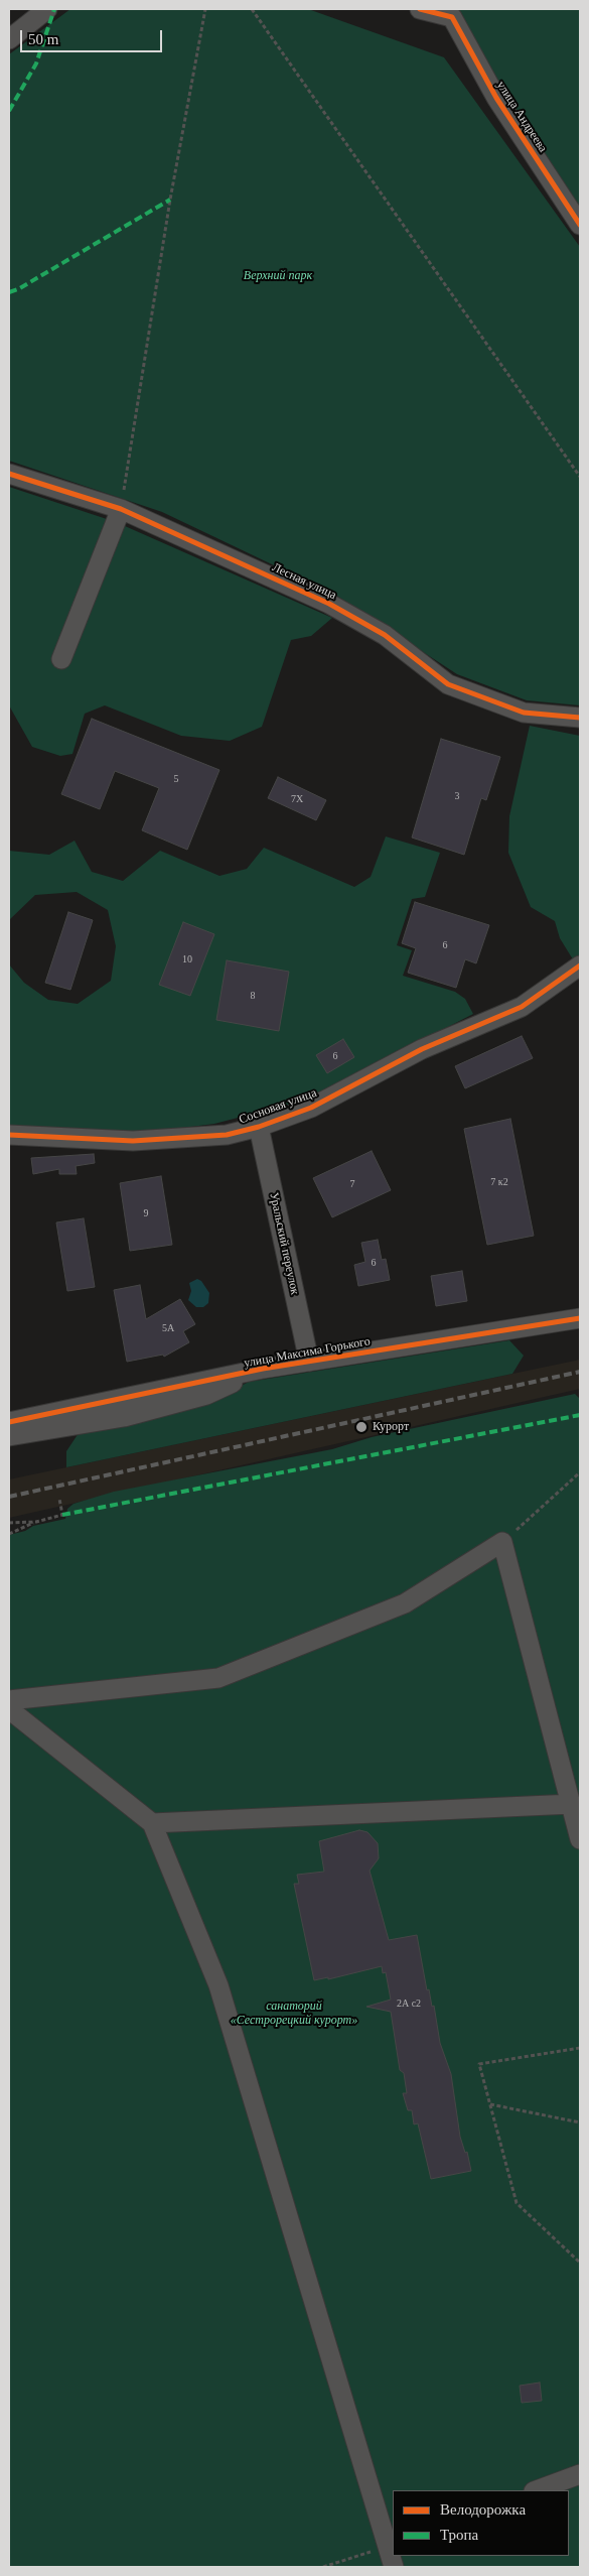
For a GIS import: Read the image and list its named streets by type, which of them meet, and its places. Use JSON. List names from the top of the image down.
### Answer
{
  "streets": {
    "street": [
      "улица Андреева",
      "Лесная улица",
      "Сосновая улица",
      "Уральский переулок",
      "улица Максима Горького"
    ]
  },
  "crossings": [
    ["Сосновая улица", "Уральский переулок"],
    ["Уральский переулок", "улица Максима Горького"]
  ],
  "parks": ["Верхний парк", "санаторий «Сестрорецкий курорт»"],
  "places": ["Курорт"],
  "house_numbers": [
    "5",
    "3",
    "7Х",
    "6",
    "10",
    "8",
    "6",
    "7 к2",
    "7",
    "9",
    "6",
    "5А",
    "2А с2"
  ],
  "legend": ["Велодорожка", "Тропа"],
  "scale_bar": "50 m"
}
